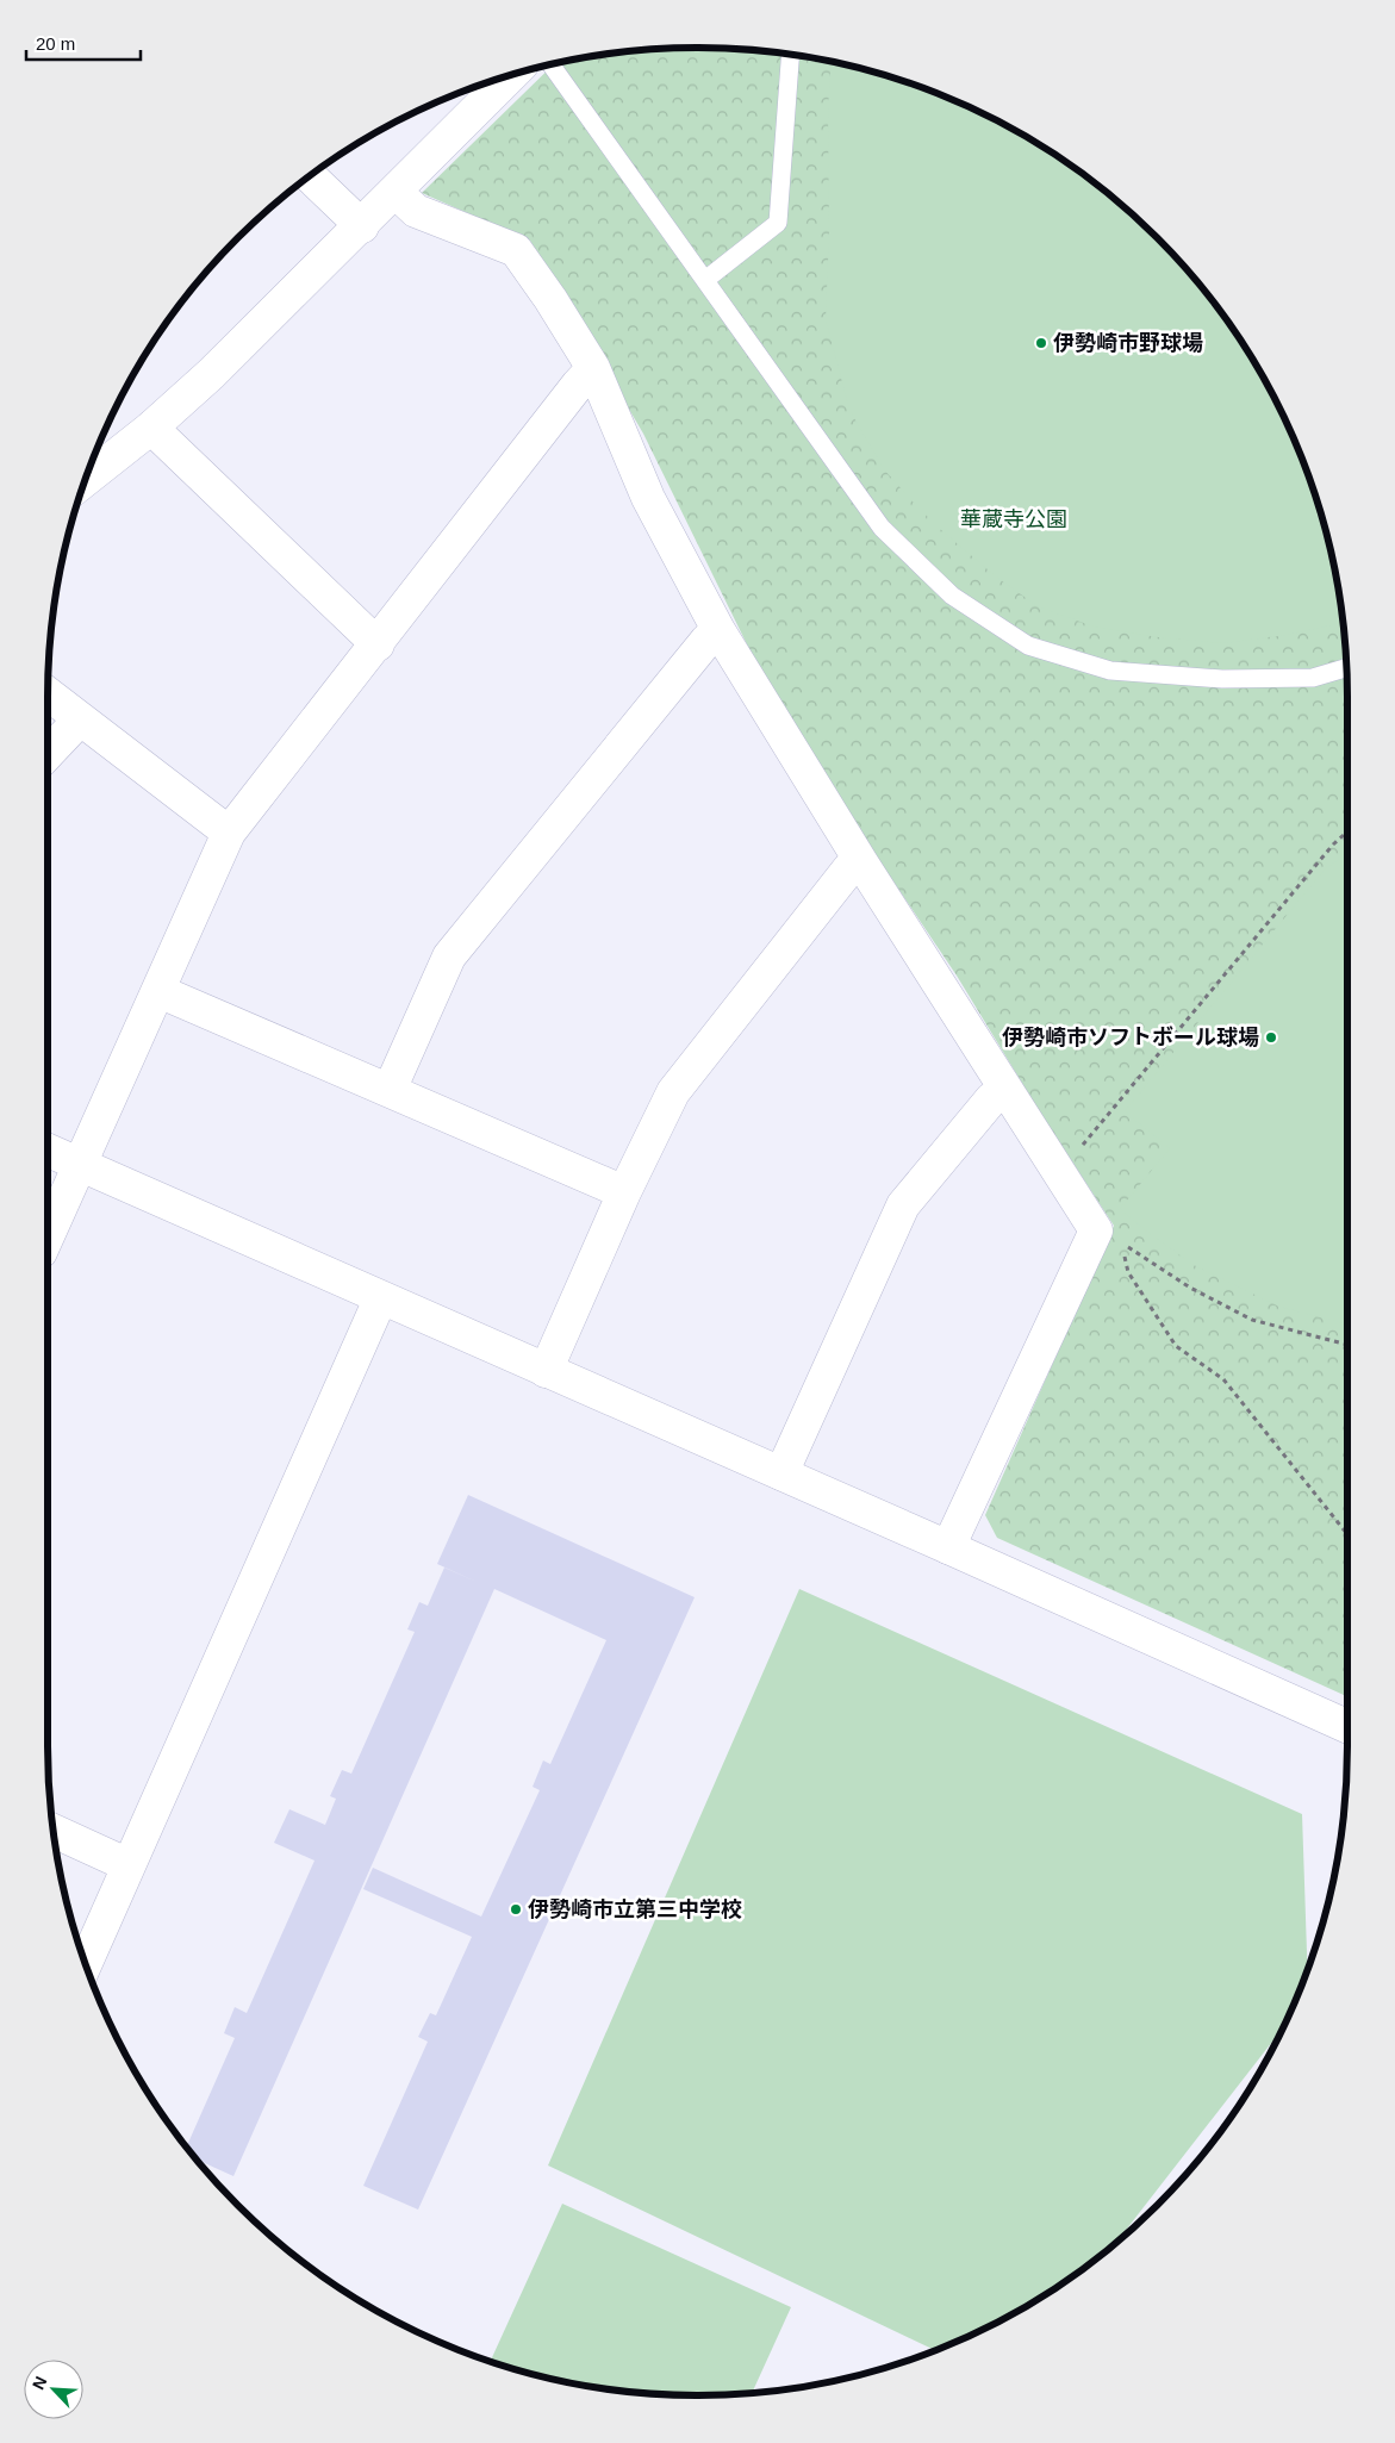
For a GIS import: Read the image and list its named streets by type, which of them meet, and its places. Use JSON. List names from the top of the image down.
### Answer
{
  "parks": ["華蔵寺公園"],
  "places": ["伊勢崎市野球場", "伊勢崎市ソフトボール球場", "伊勢崎市立第三中学校"],
  "scale_bar": "20 m",
  "north": "top left"
}
